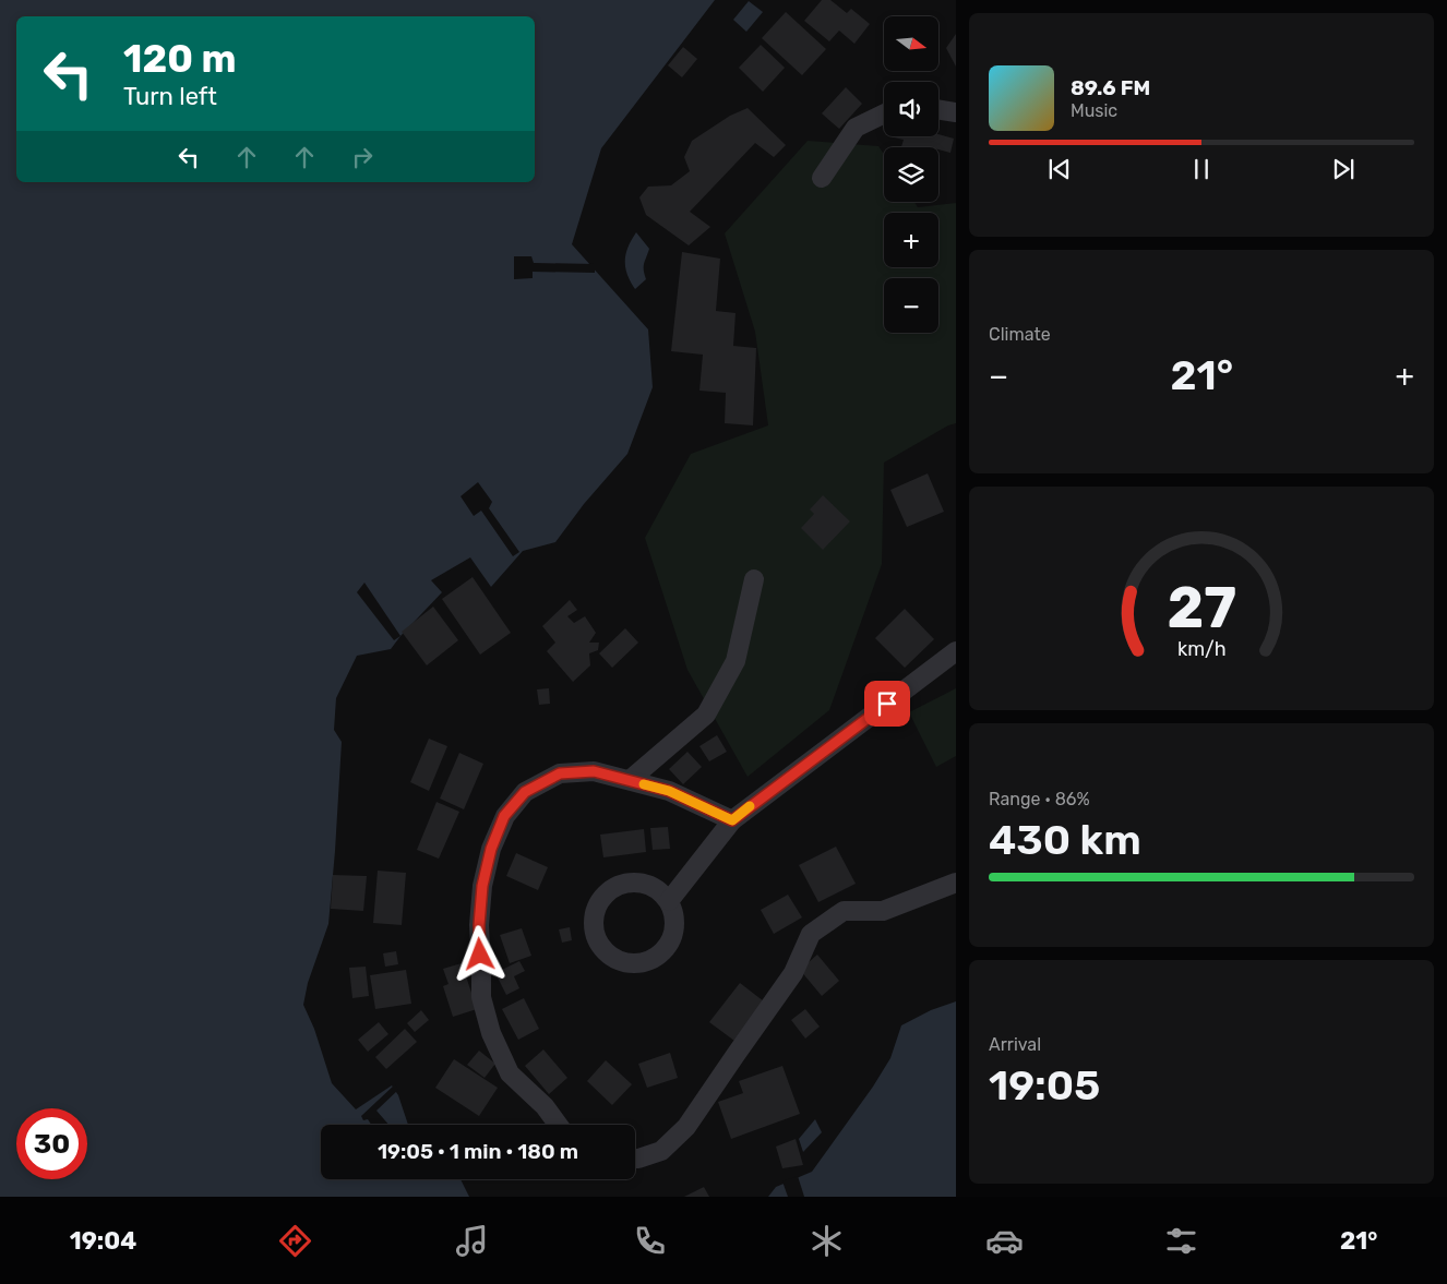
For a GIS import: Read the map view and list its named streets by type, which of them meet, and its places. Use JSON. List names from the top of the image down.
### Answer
{
  "north": "right",
  "page": {
    "map_buttons": ["+", "−"],
    "turn": ["120 m", "Turn left"],
    "song": ["89.6 FM", "Music"],
    "tile": [
      "Climate",
      ["Range · 86%", "430 km"],
      ["Arrival", "19:05"]
    ],
    "heat": ["−", "21°", "+"],
    "limit": "30",
    "trip": "19:05 · 1 min · 180 m",
    "tabs": ["19:04", "21°"],
    "gauge": ["27", "km/h"]
  }
}
